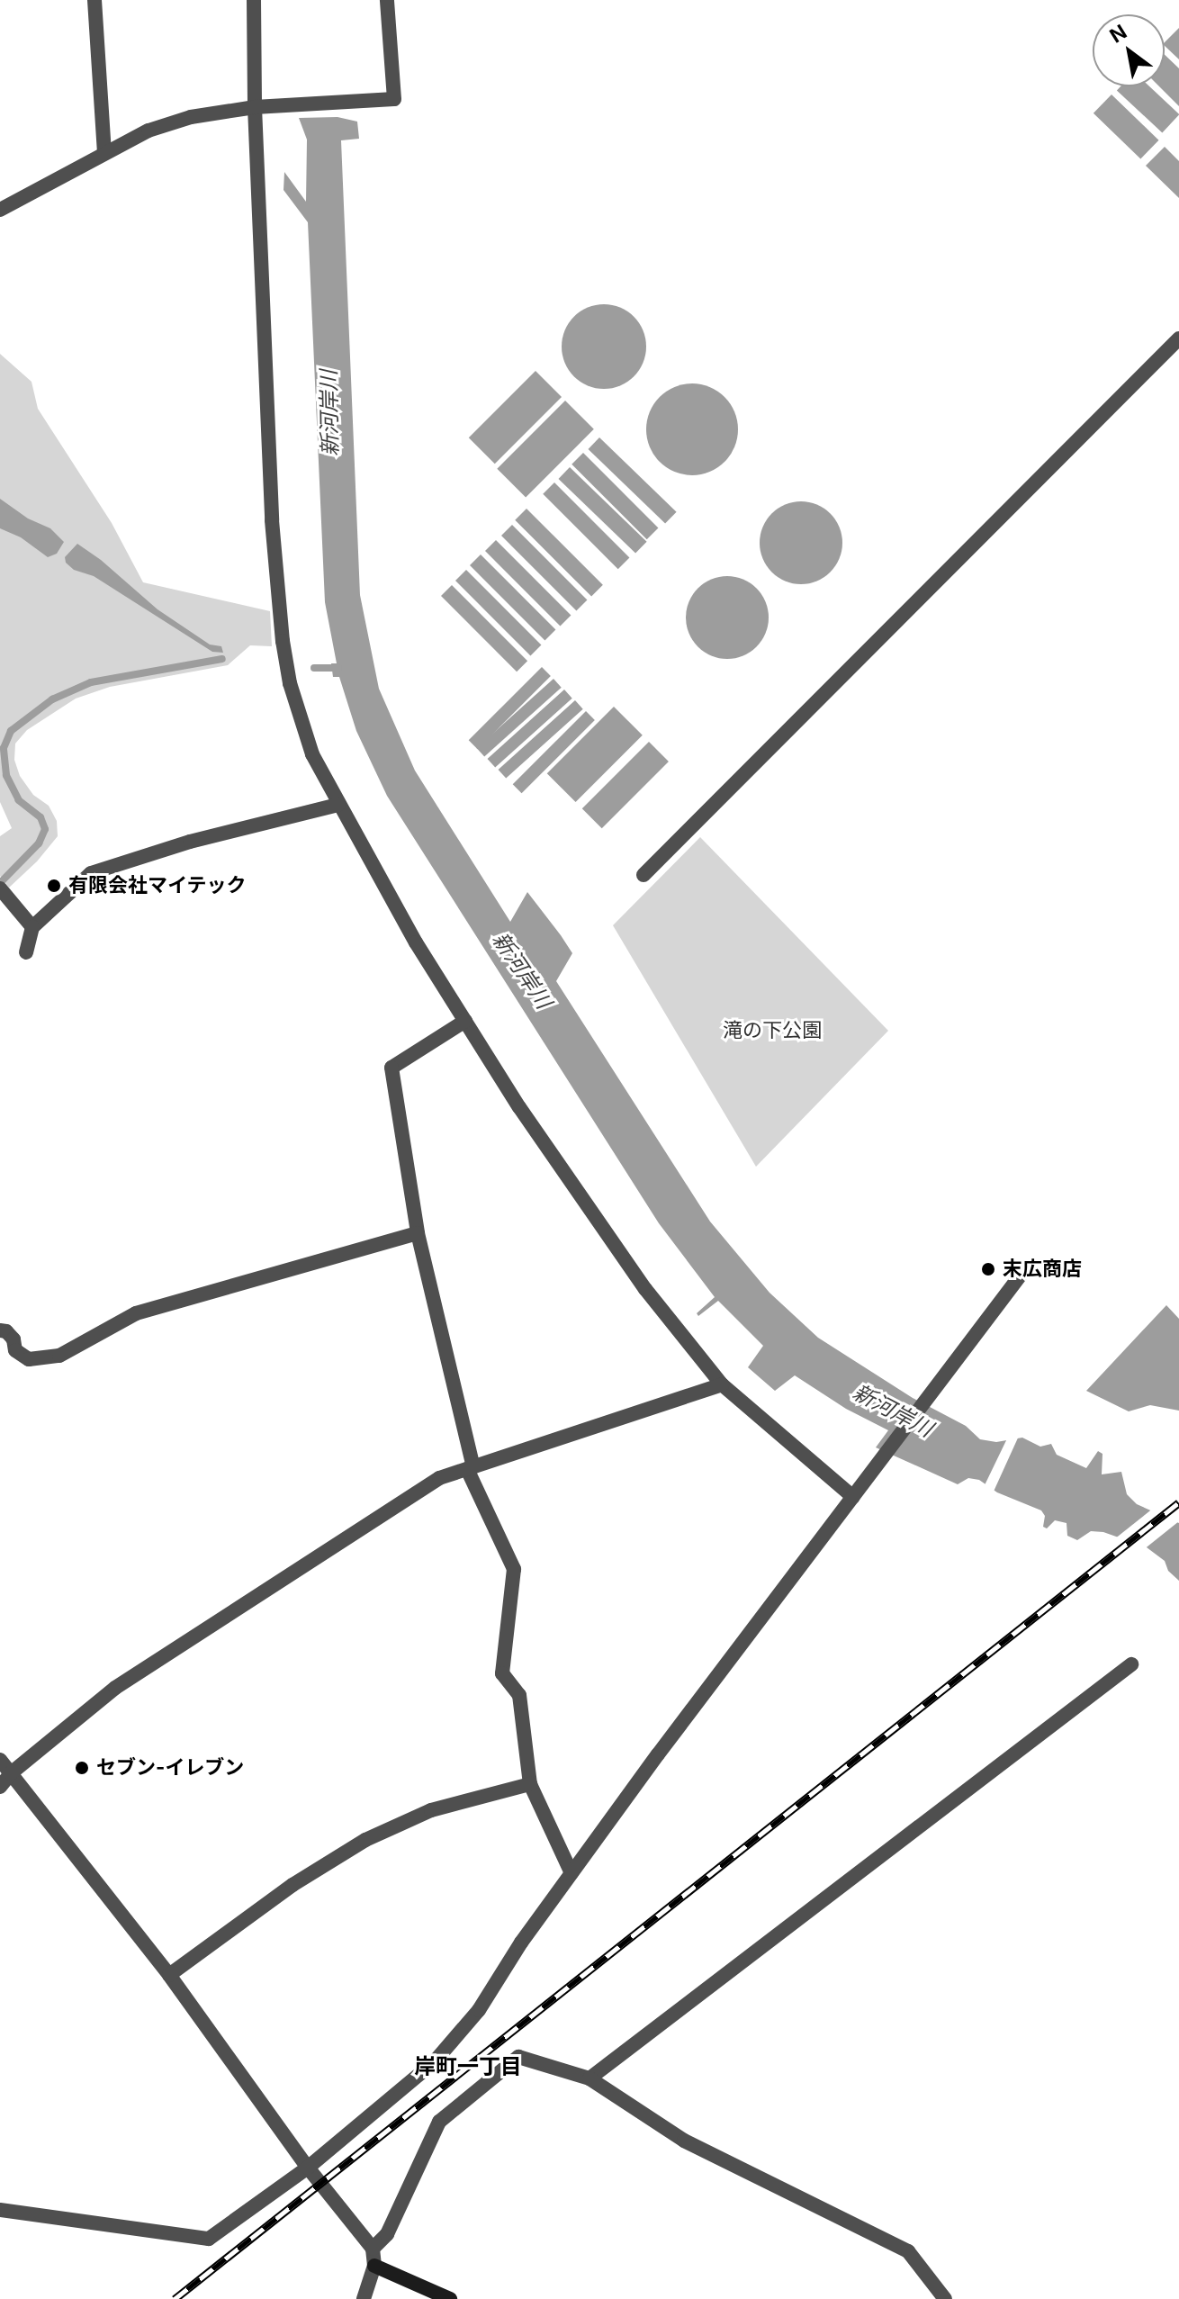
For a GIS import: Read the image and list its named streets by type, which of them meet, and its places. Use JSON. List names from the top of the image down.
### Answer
{
  "districts": ["岸町一丁目"],
  "water": ["新河岸川"],
  "parks": ["滝の下公園"],
  "places": ["有限会社マイテック", "末広商店", "セブン-イレブン"],
  "north": "top left"
}
